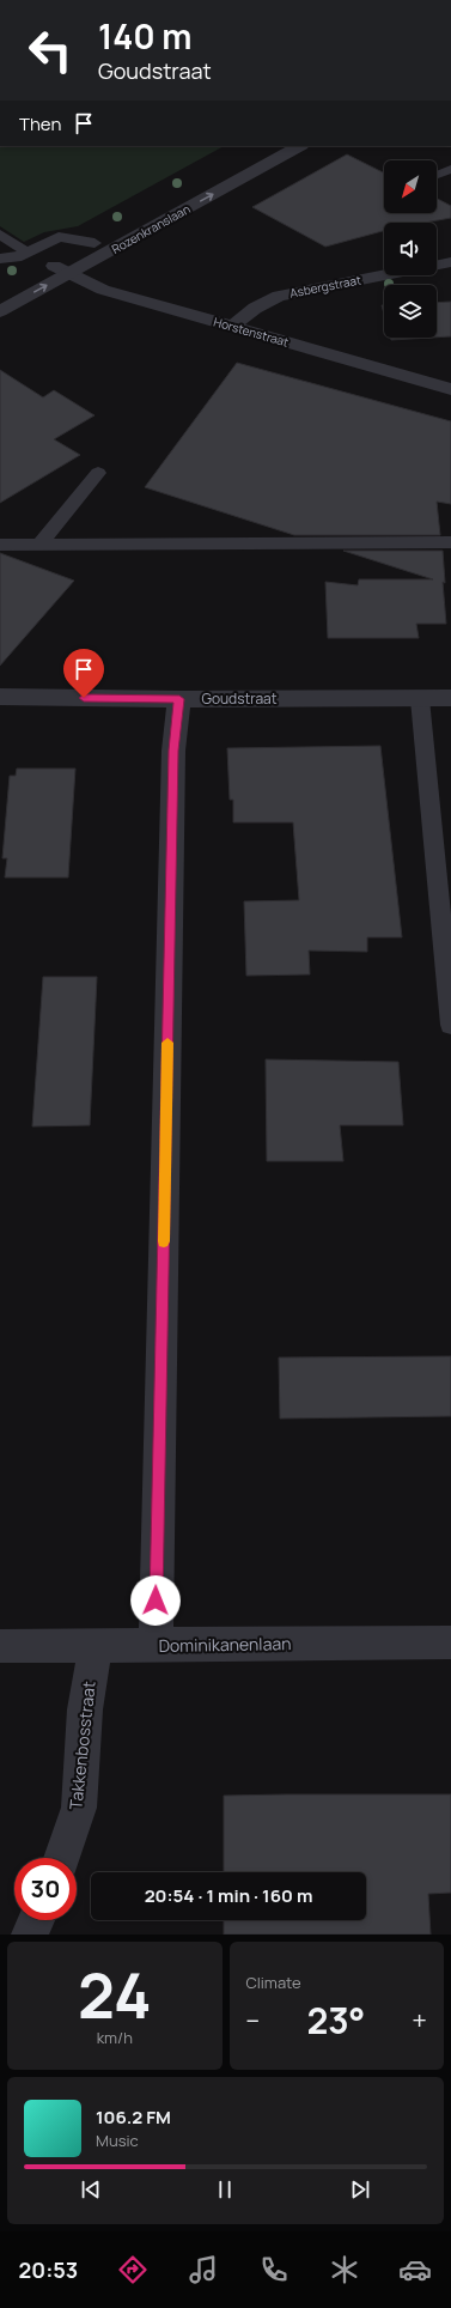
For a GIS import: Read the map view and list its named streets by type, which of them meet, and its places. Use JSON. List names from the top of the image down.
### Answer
{
  "streets": {
    "street": [
      "Rozenkranslaan",
      "Asbergstraat",
      "Horstenstraat",
      "Goudstraat",
      "Dominikanenlaan",
      "Takkenbosstraat"
    ]
  },
  "crossings": [
    ["Rozenkranslaan", "Horstenstraat"],
    ["Asbergstraat", "Horstenstraat"],
    ["Dominikanenlaan", "Takkenbosstraat"]
  ],
  "north": "bottom left",
  "page": {
    "turn": ["140 m", "Goudstraat"],
    "then": "Then",
    "limit": "30",
    "trip": "20:54 · 1 min · 160 m",
    "tile": [
      ["24", "km/h"],
      "Climate"
    ],
    "heat": ["−", "23°", "+"],
    "song": ["106.2 FM", "Music"],
    "tabs": "20:53"
  }
}
